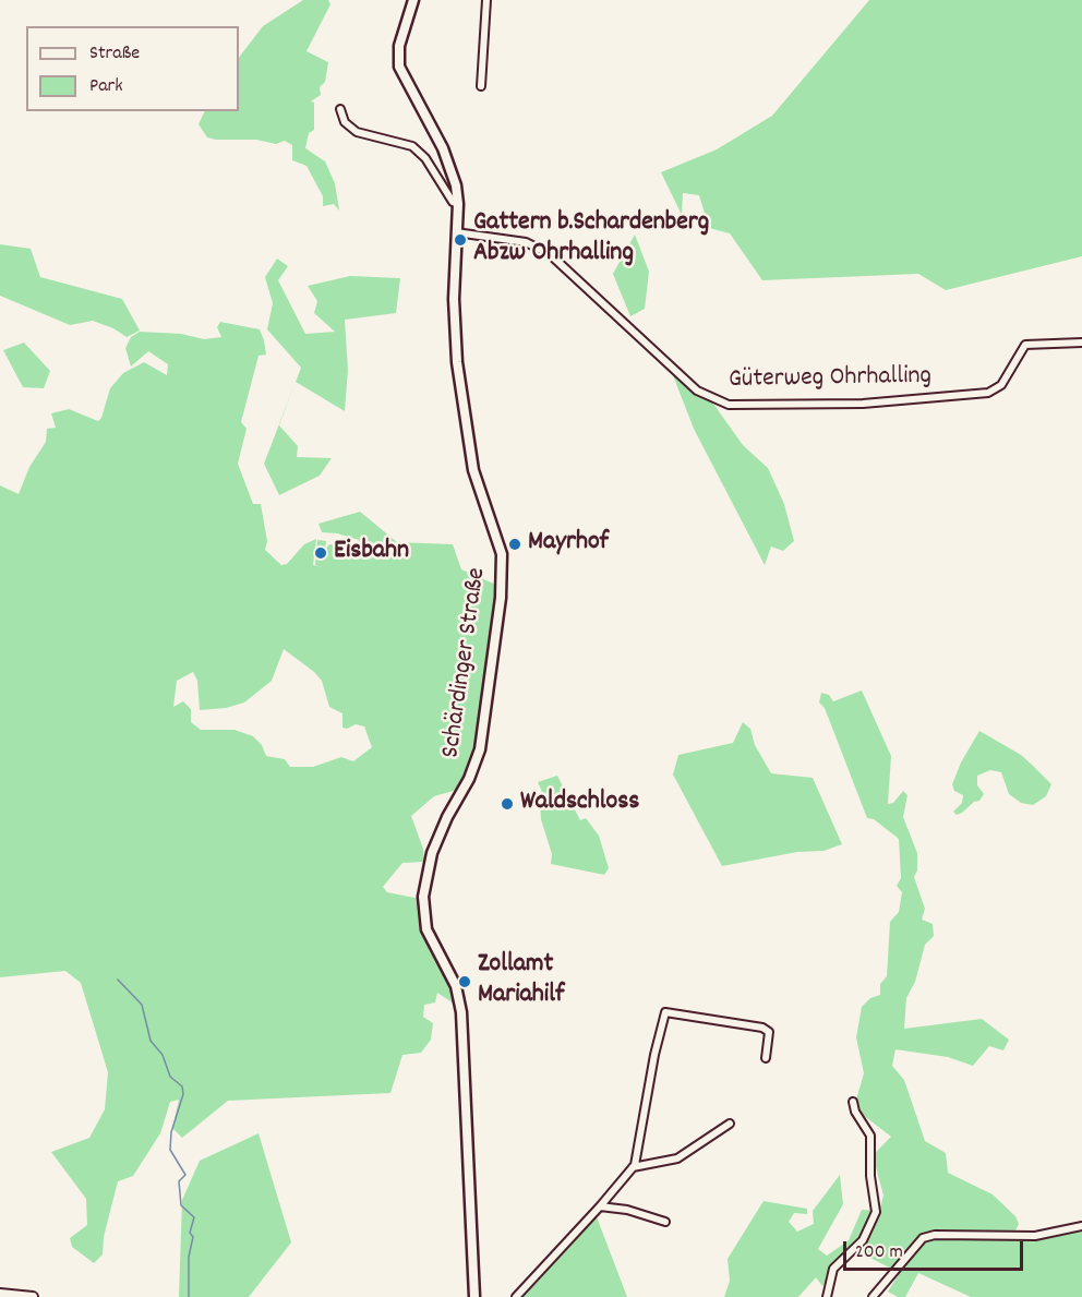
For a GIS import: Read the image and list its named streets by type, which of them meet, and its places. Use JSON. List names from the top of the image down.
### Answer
{
  "streets": {
    "main road": ["Schärdinger Straße"],
    "street": ["Güterweg Ohrhalling"]
  },
  "crossings": [
    ["Güterweg Ohrhalling", "Schärdinger Straße"]
  ],
  "places": [
    "Gattern b.Schardenberg Abzw Ohrhalling",
    "Mayrhof",
    "Eisbahn",
    "Waldschloss",
    "Zollamt Mariahilf"
  ],
  "legend": ["Straße", "Park"],
  "scale_bar": "200 m"
}
